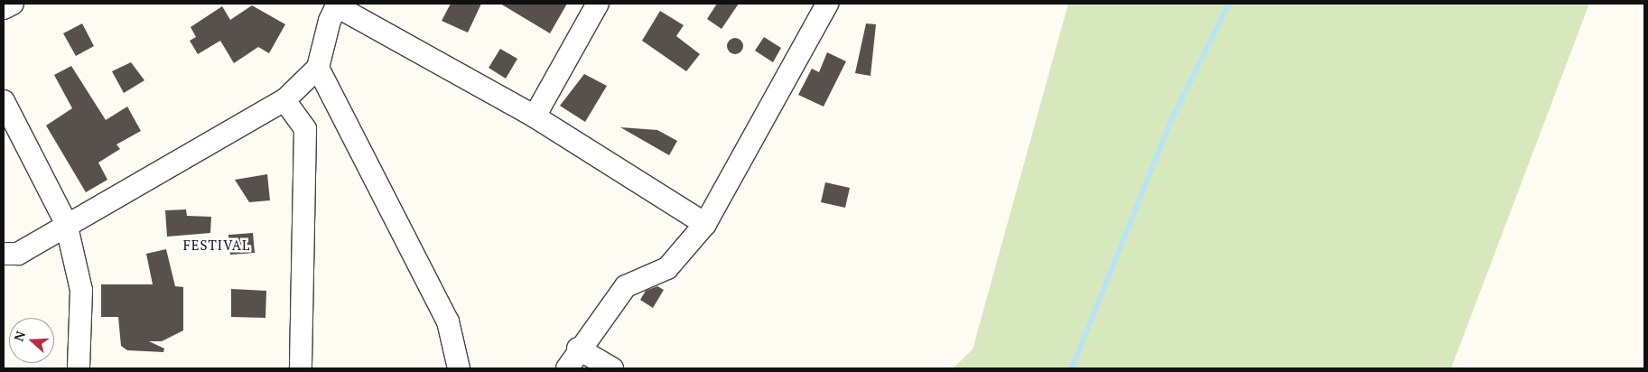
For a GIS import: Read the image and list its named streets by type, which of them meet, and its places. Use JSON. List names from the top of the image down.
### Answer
{
  "districts": ["FESTIVAL"],
  "north": "left"
}
